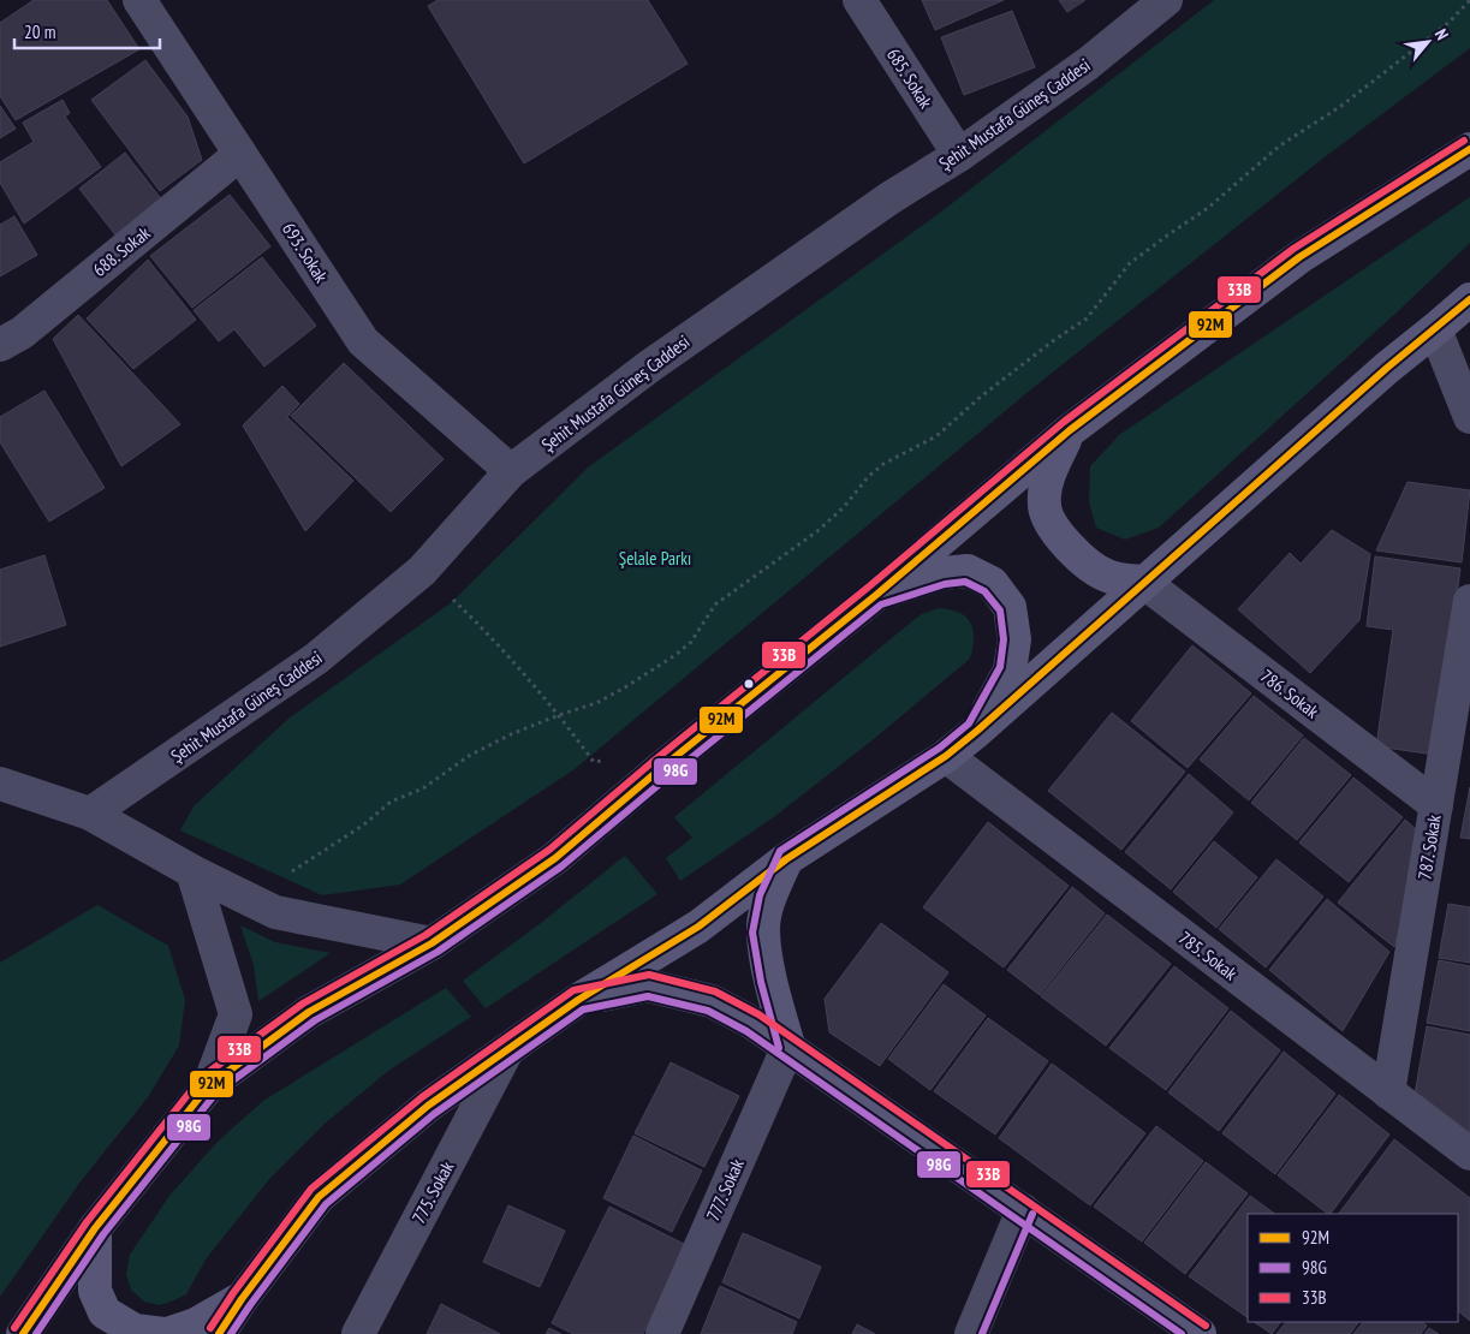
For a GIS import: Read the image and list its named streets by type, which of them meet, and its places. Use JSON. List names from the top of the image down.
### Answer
{
  "streets": {
    "street": [
      "685. Sokak",
      "Şehit Mustafa Güneş Caddesi",
      "688. Sokak",
      "693. Sokak",
      "786. Sokak",
      "787. Sokak",
      "785. Sokak",
      "777. Sokak",
      "775. Sokak"
    ]
  },
  "crossings": [
    ["685. Sokak", "Şehit Mustafa Güneş Caddesi"],
    ["Şehit Mustafa Güneş Caddesi", "693. Sokak"],
    ["688. Sokak", "693. Sokak"],
    ["786. Sokak", "787. Sokak"],
    ["787. Sokak", "785. Sokak"]
  ],
  "parks": ["Şelale Parkı"],
  "lines": ["transit line 33B", "transit line 92M", "transit line 98G"],
  "legend": ["92M", "98G", "33B"],
  "scale_bar": "20 m",
  "north": "top right"
}
